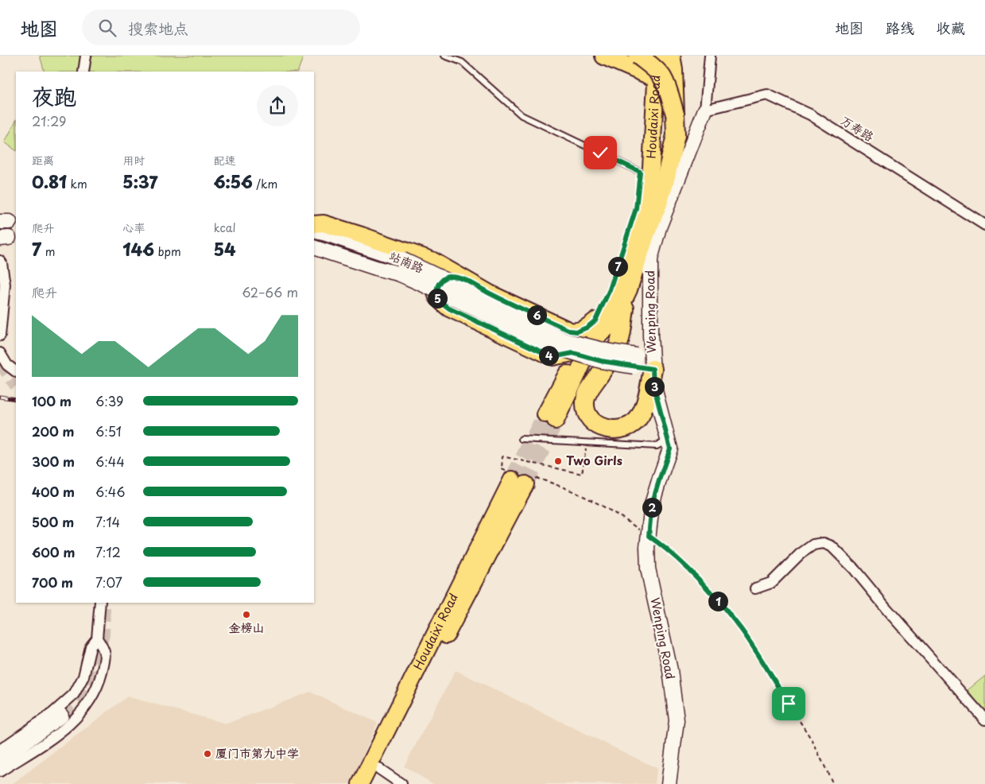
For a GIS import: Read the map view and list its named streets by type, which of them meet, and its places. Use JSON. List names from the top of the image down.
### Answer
{
  "streets": {
    "main road": ["Houdaixi Road"],
    "street": ["万寿路", "站南路", "Wenping Road"]
  },
  "crossings": [
    ["万寿路", "Wenping Road"],
    ["站南路", "Wenping Road"]
  ],
  "places": ["Two Girls", "金榜山", "厦门市第九中学"],
  "page": {
    "header": "地图",
    "search": "搜索地点",
    "nav": ["地图", "路线", "收藏"],
    "heading": ["夜跑", "21:29"],
    "stats": [
      ["距离", "0.81 km"],
      ["用时", "5:37"],
      ["配速", "6:56 /km"],
      ["爬升", "7 m"],
      ["心率", "146 bpm"],
      ["kcal", "54"]
    ],
    "pins": [
      "7",
      "5",
      "6",
      "4",
      "3",
      "2",
      "1"
    ],
    "chart": ["爬升", "62–66 m"],
    "list": [
      {
        "name": "100 m",
        "note": "6:39"
      },
      {
        "name": "200 m",
        "note": "6:51"
      },
      {
        "name": "300 m",
        "note": "6:44"
      },
      {
        "name": "400 m",
        "note": "6:46"
      },
      {
        "name": "500 m",
        "note": "7:14"
      },
      {
        "name": "600 m",
        "note": "7:12"
      },
      {
        "name": "700 m",
        "note": "7:07"
      }
    ]
  }
}
